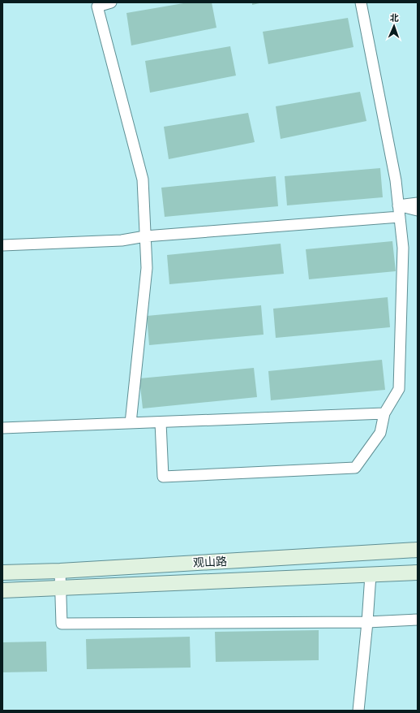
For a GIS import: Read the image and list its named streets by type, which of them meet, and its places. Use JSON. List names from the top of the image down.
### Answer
{
  "streets": {
    "main road": ["观山路"]
  },
  "north": "top"
}
